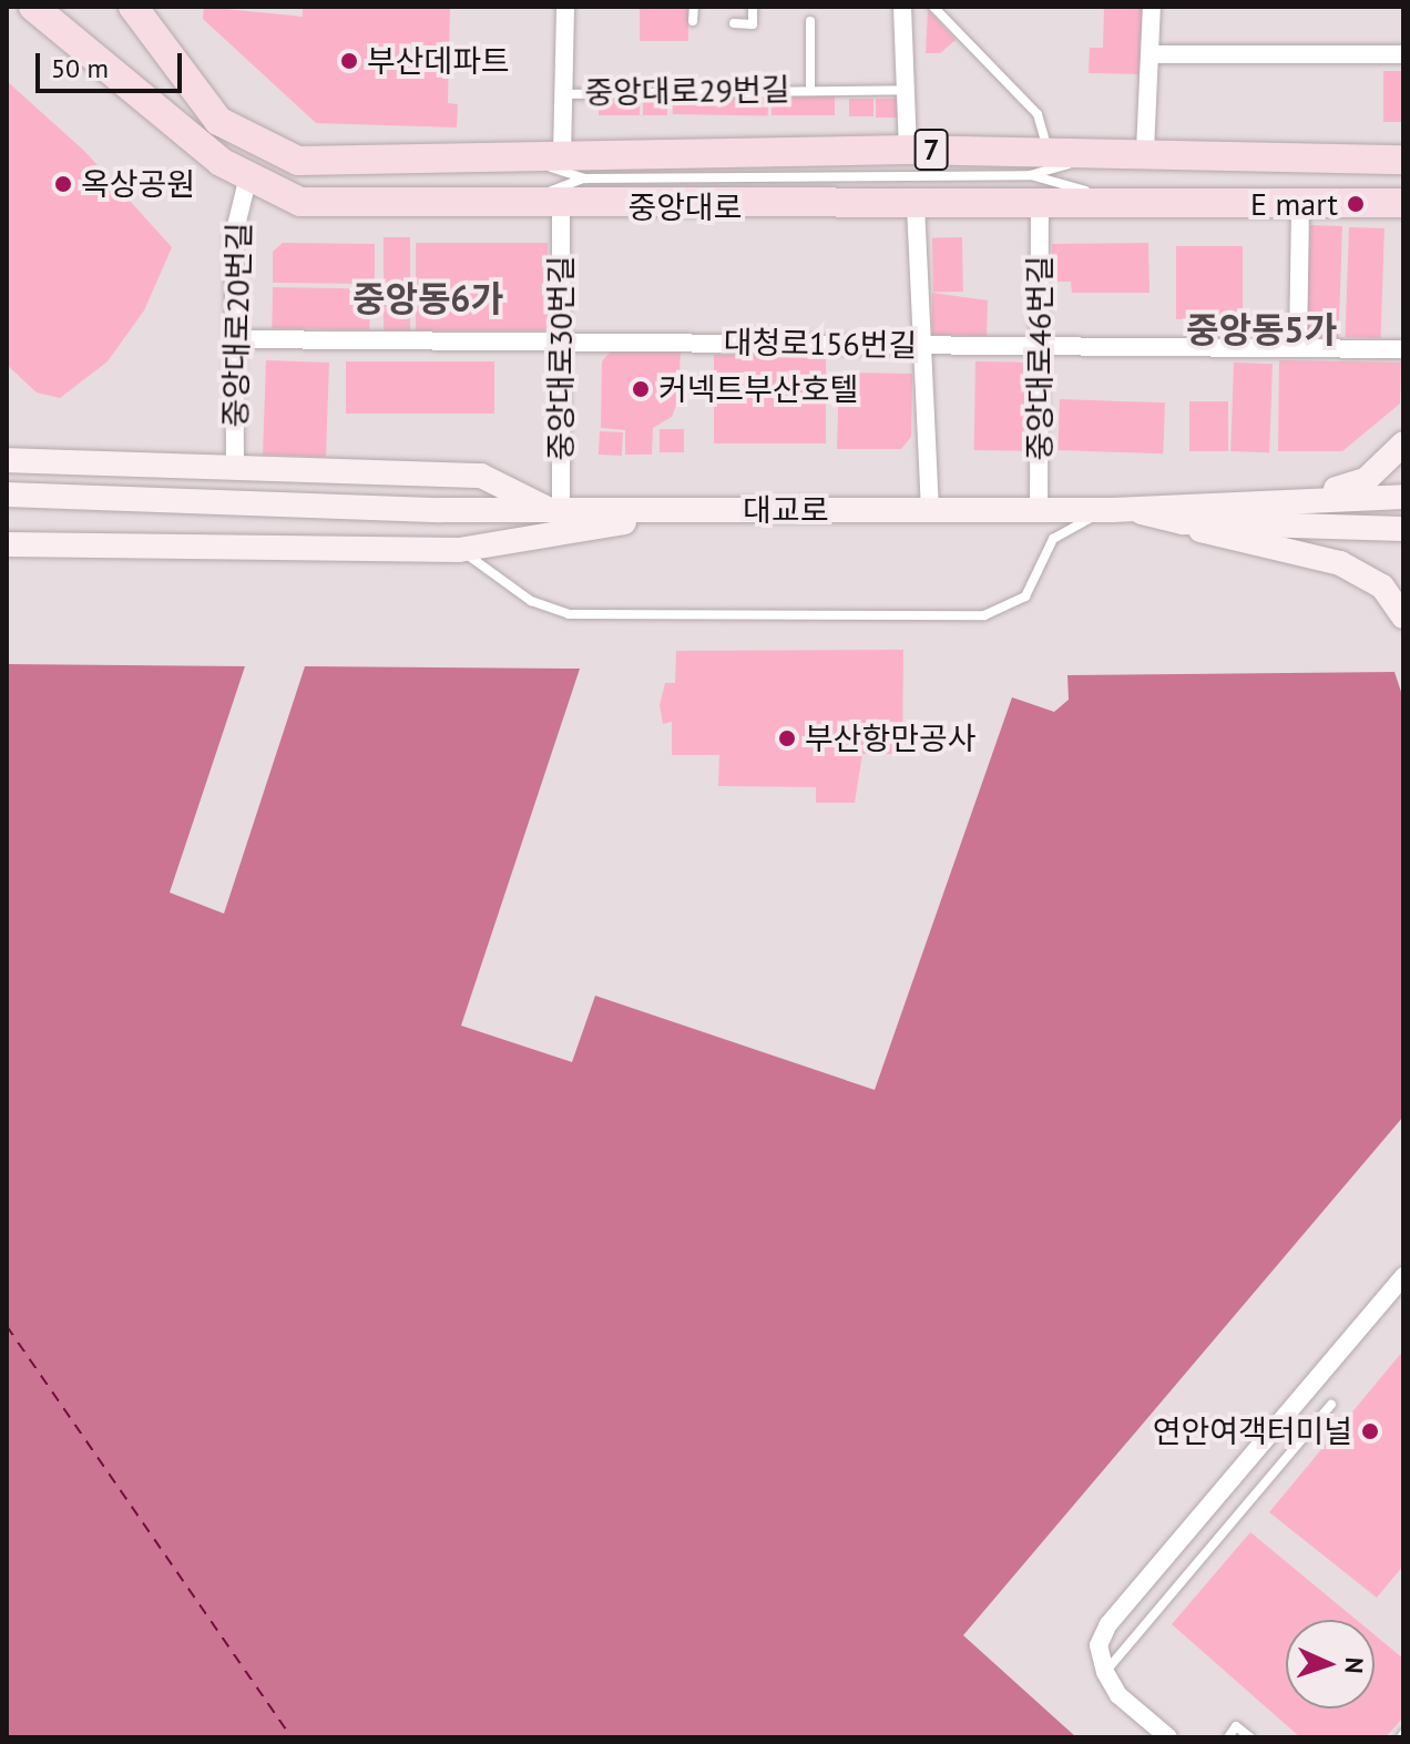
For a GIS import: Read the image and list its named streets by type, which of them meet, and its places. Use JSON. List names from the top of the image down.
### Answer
{
  "streets": {
    "main road": ["7", "중앙대로", "대교로"],
    "street": [
      "중앙대로29번길",
      "중앙대로20번길",
      "대청로156번길",
      "중앙대로30번길",
      "중앙대로46번길"
    ]
  },
  "crossings": [
    ["중앙대로29번길", "중앙대로"],
    ["중앙대로", "중앙대로20번길"],
    ["중앙대로", "중앙대로30번길"],
    ["중앙대로", "중앙대로46번길"],
    ["중앙대로20번길", "대청로156번길"],
    ["대청로156번길", "중앙대로30번길"],
    ["대청로156번길", "중앙대로46번길"],
    ["중앙대로30번길", "대교로"],
    ["중앙대로46번길", "대교로"]
  ],
  "districts": ["중앙동6가", "중앙동5가"],
  "places": [
    "부산데파트",
    "옥상공원",
    "E mart",
    "커넥트부산호텔",
    "부산항만공사",
    "연안여객터미널"
  ],
  "scale_bar": "50 m",
  "north": "right"
}
